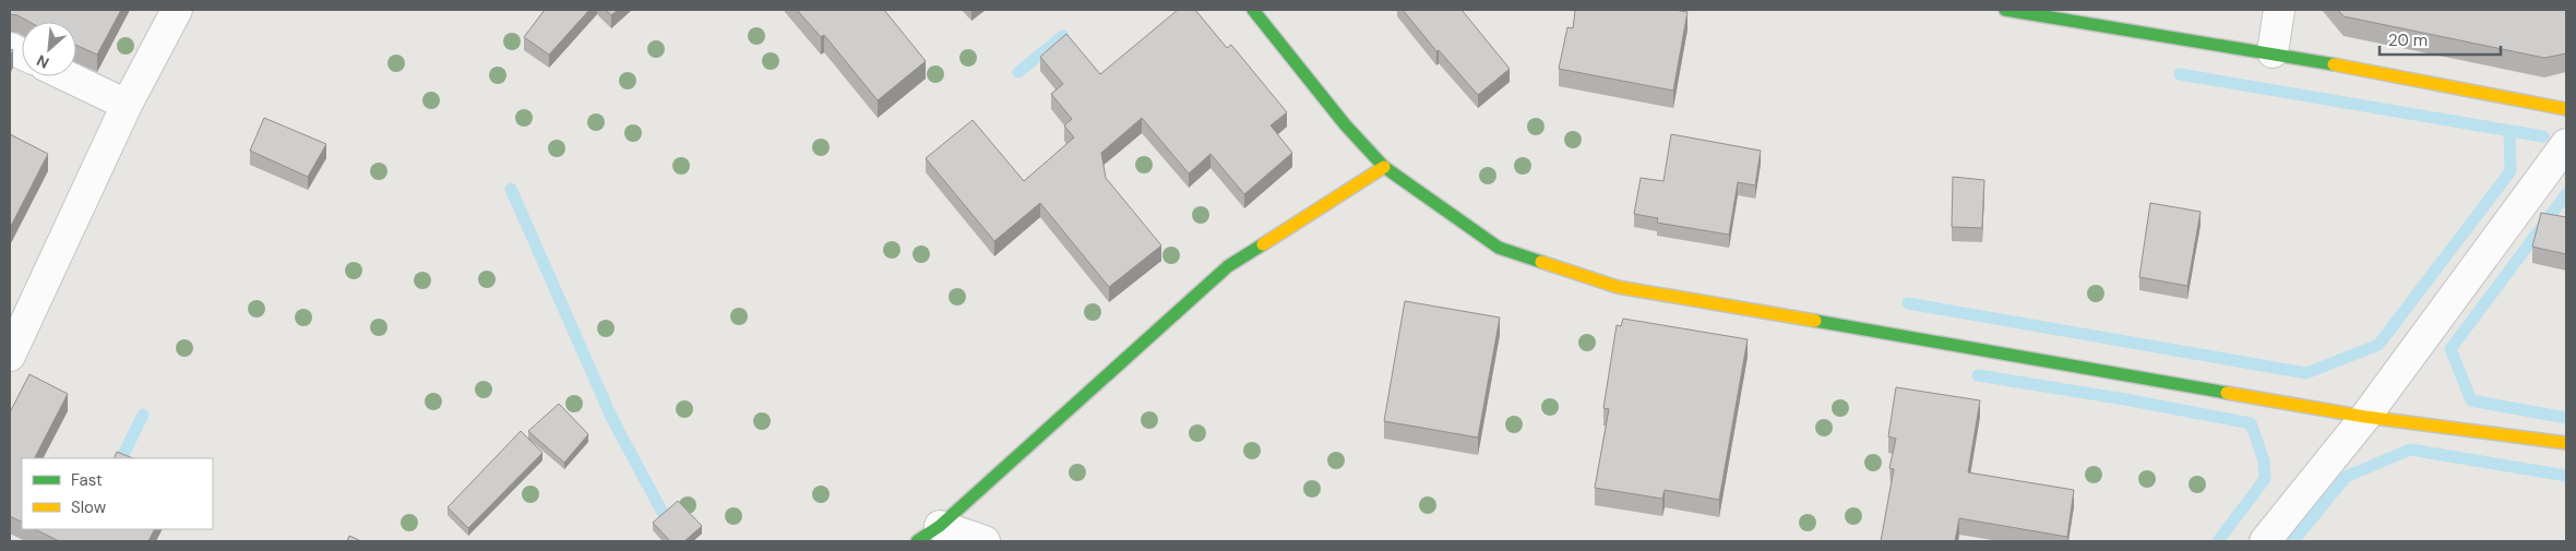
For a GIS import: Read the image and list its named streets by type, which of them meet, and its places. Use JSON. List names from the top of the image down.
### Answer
{
  "legend": ["Fast", "Slow"],
  "scale_bar": "20 m",
  "north": "bottom left"
}
